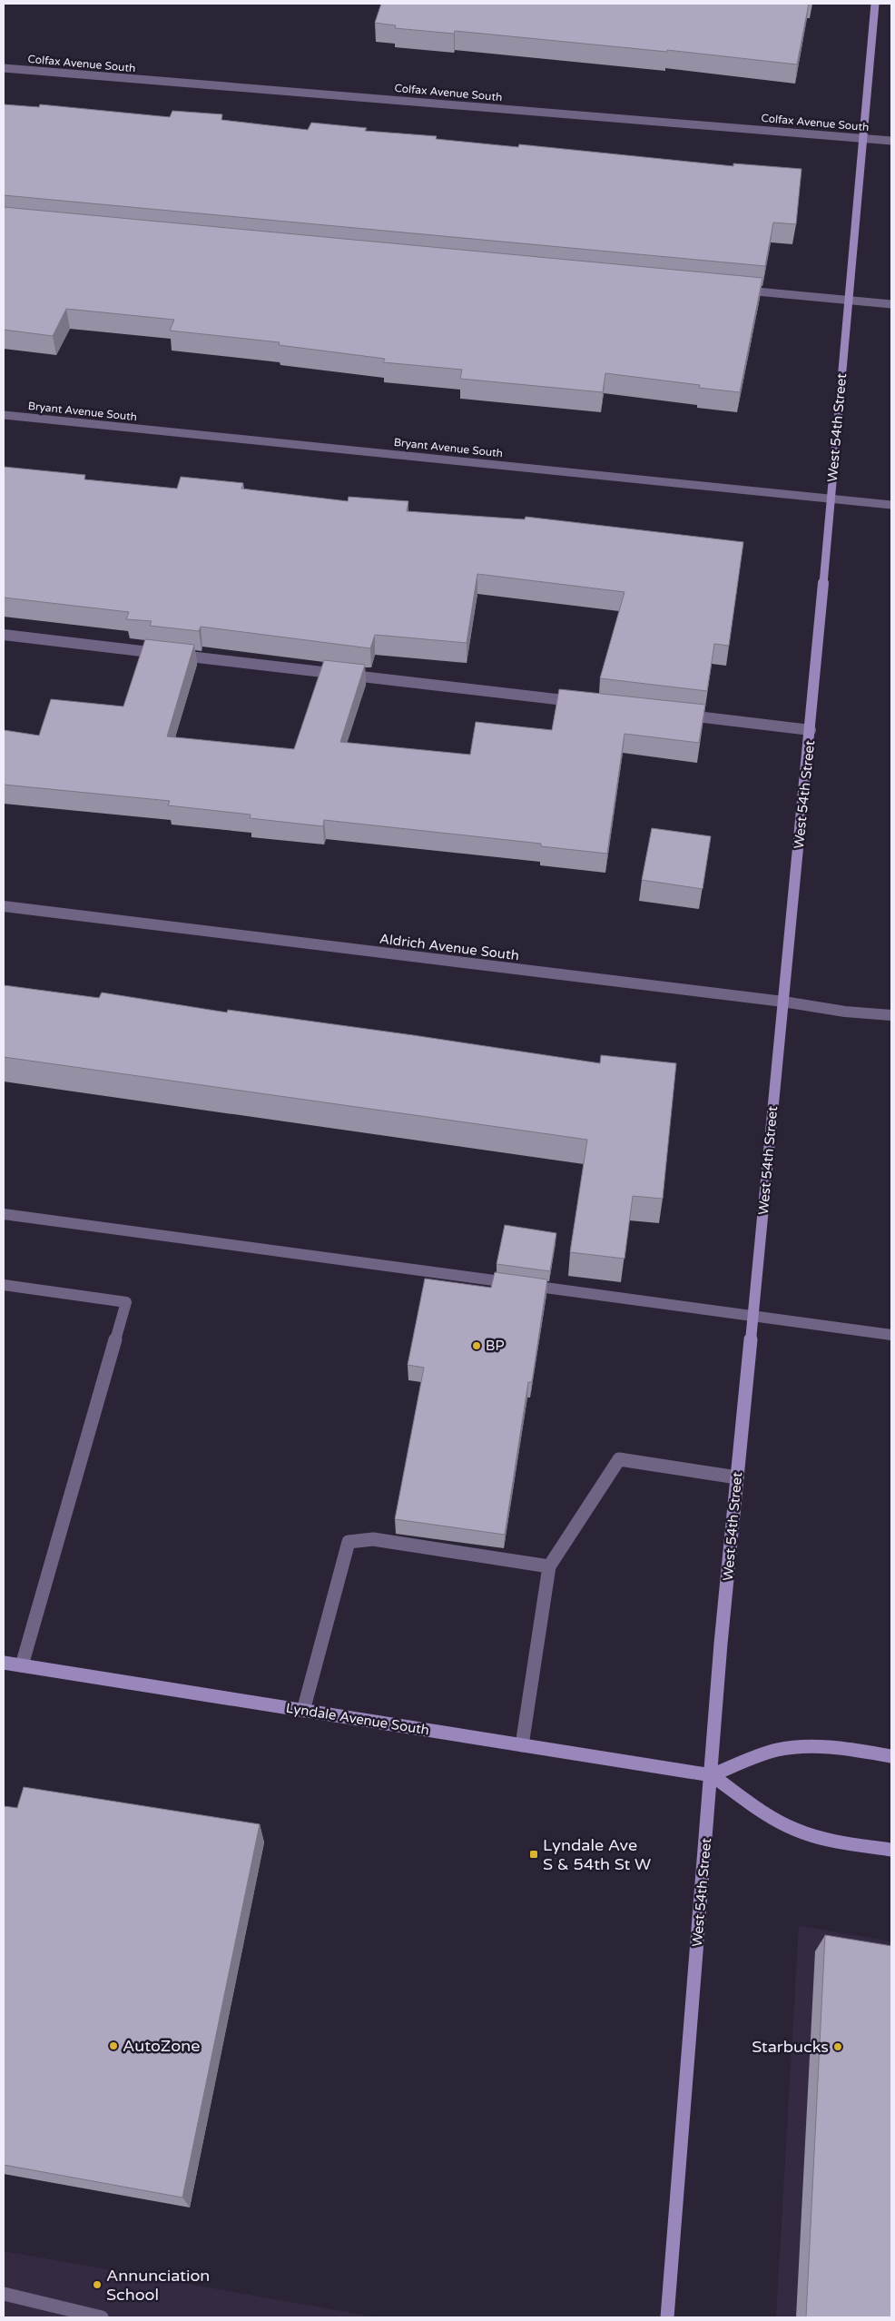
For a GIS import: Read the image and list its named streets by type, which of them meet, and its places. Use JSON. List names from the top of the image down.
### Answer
{
  "streets": {
    "street": [
      "Colfax Avenue South",
      "Bryant Avenue South",
      "West 54th Street",
      "Aldrich Avenue South",
      "Lyndale Avenue South"
    ]
  },
  "crossings": [
    ["Colfax Avenue South", "West 54th Street"],
    ["Bryant Avenue South", "West 54th Street"],
    ["West 54th Street", "Aldrich Avenue South"],
    ["West 54th Street", "Lyndale Avenue South"]
  ],
  "places": {
    "other": [
      "BP",
      "AutoZone",
      "Starbucks",
      "Annunciation School"
    ],
    "transit": ["Lyndale Ave S & 54th St W"]
  }
}
